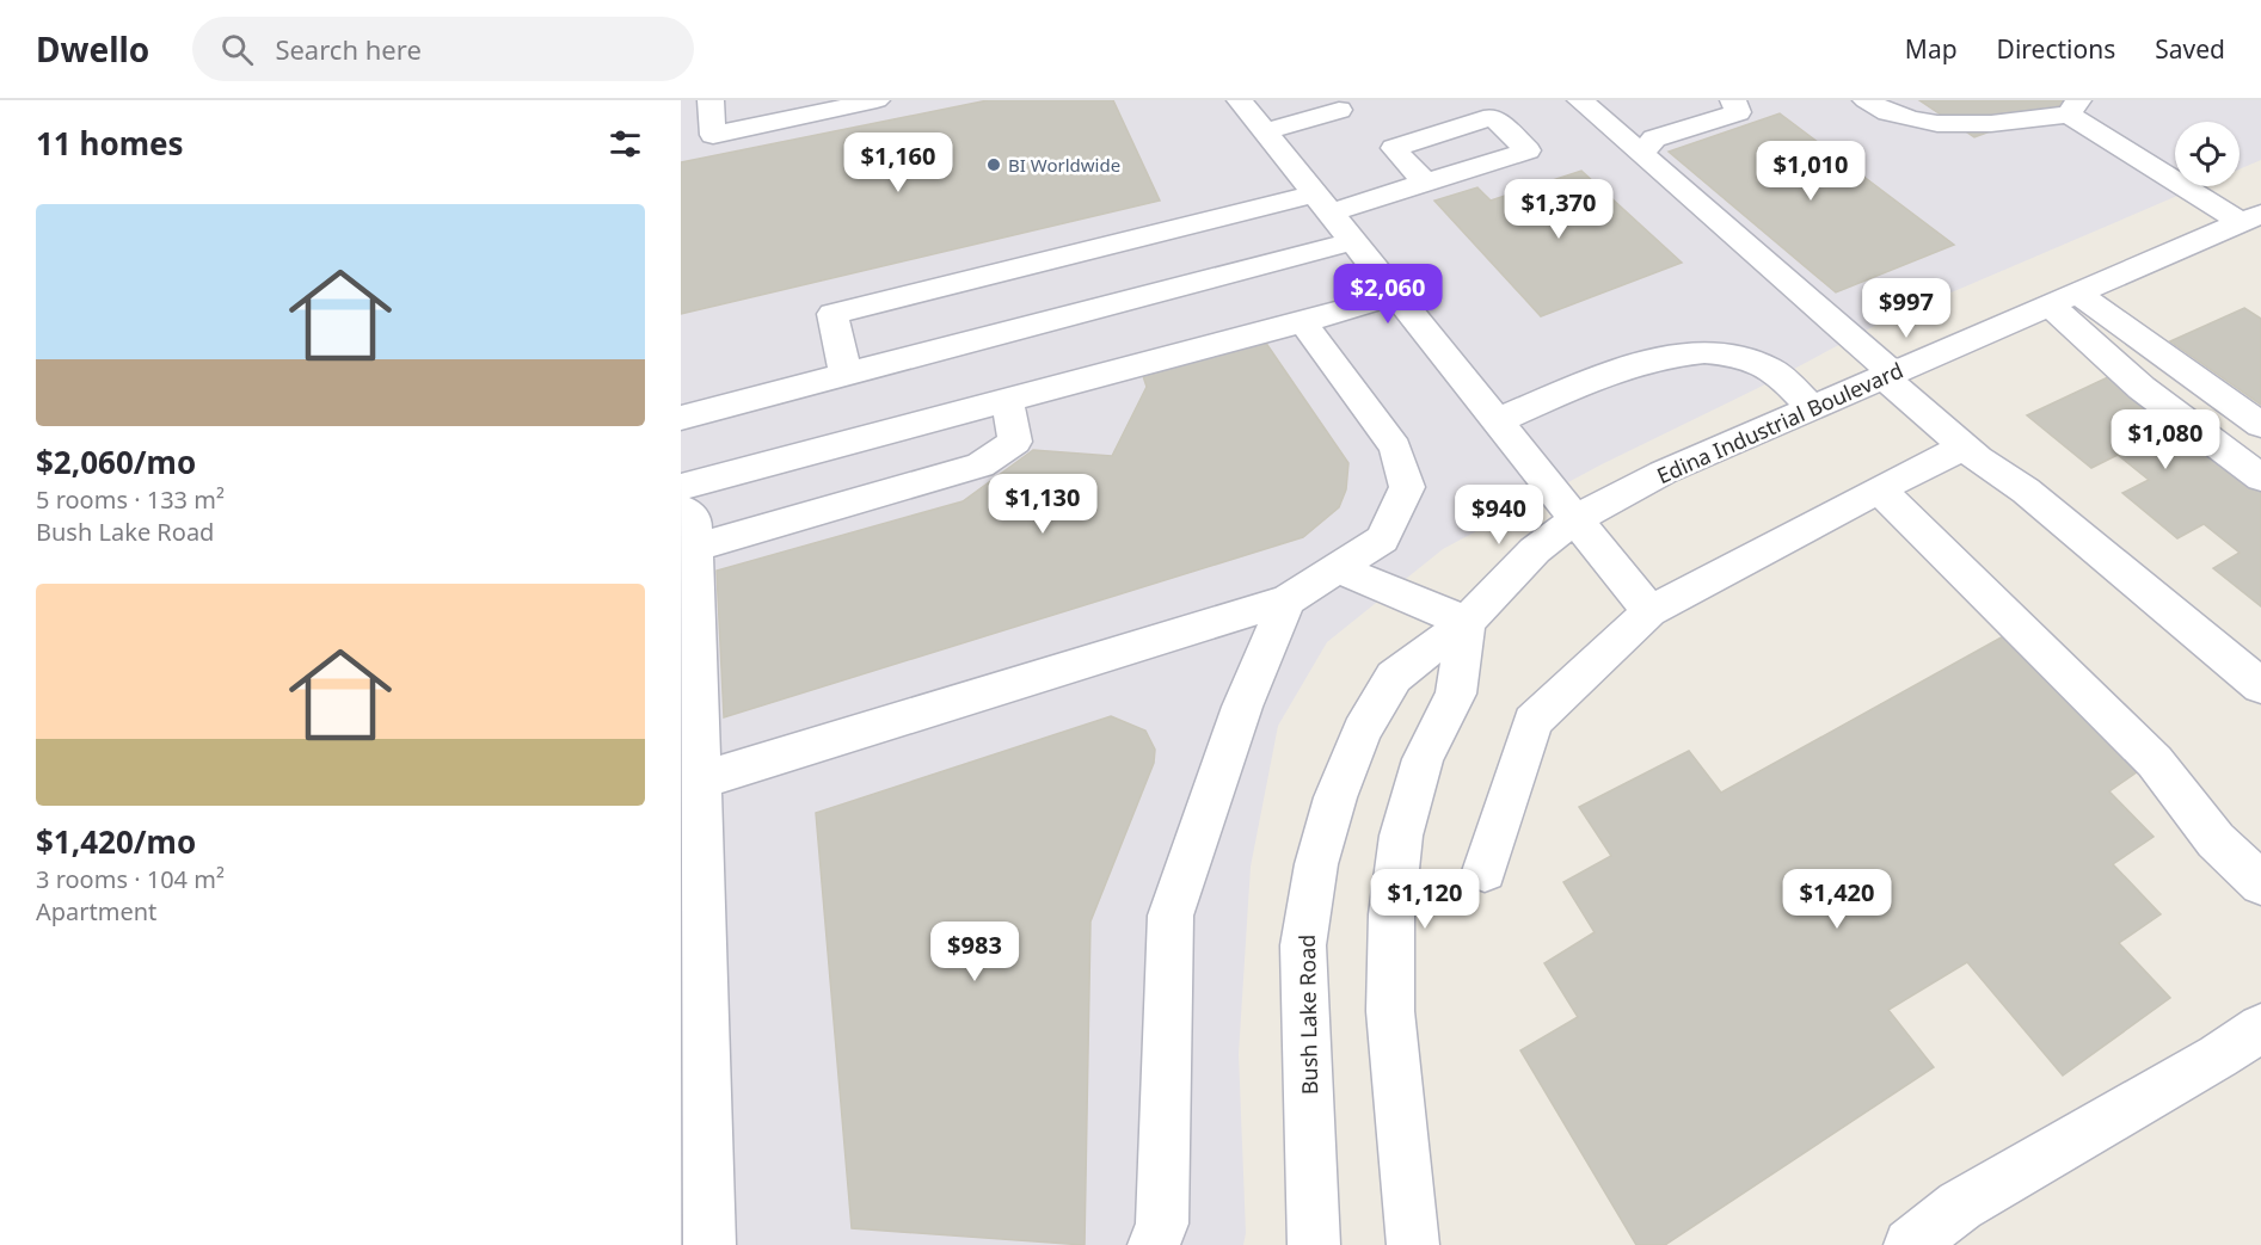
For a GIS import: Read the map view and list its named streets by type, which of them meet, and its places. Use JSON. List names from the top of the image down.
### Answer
{
  "streets": {
    "street": ["Edina Industrial Boulevard", "Bush Lake Road"]
  },
  "crossings": [
    ["Edina Industrial Boulevard", "Bush Lake Road"]
  ],
  "places": ["BI Worldwide"],
  "page": {
    "header": "Dwello",
    "search": "Search here",
    "nav": ["Map", "Directions", "Saved"],
    "heading": "11 homes",
    "price": [
      "$1,160",
      "$1,010",
      "$1,370",
      "$2,060",
      "$997",
      "$1,080",
      "$1,130",
      "$940",
      "$1,120",
      "$1,420",
      "$983"
    ],
    "list": [
      {
        "name": "$2,060/mo",
        "note": "5 rooms · 133 m² · Bush Lake Road"
      },
      {
        "name": "$1,420/mo",
        "note": "3 rooms · 104 m² · Apartment"
      }
    ]
  }
}
